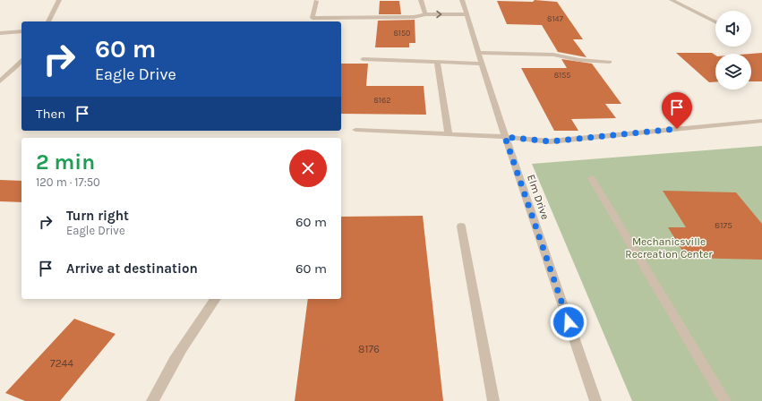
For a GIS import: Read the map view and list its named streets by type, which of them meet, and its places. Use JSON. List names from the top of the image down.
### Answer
{
  "streets": {
    "street": ["Elm Drive"]
  },
  "parks": ["Mechanicsville Recreation Center"],
  "house_numbers": [
    "8147",
    "8150",
    "8155",
    "8162",
    "8175",
    "8176",
    "7244"
  ],
  "page": {
    "turn": ["60 m", "Eagle Drive"],
    "then": "Then",
    "heading": ["2 min", "120 m · 17:50"],
    "list": [
      {
        "name": "Turn right",
        "note": "Eagle Drive",
        "value": "60 m"
      },
      {
        "name": "Arrive at destination",
        "value": "60 m"
      }
    ]
  }
}
